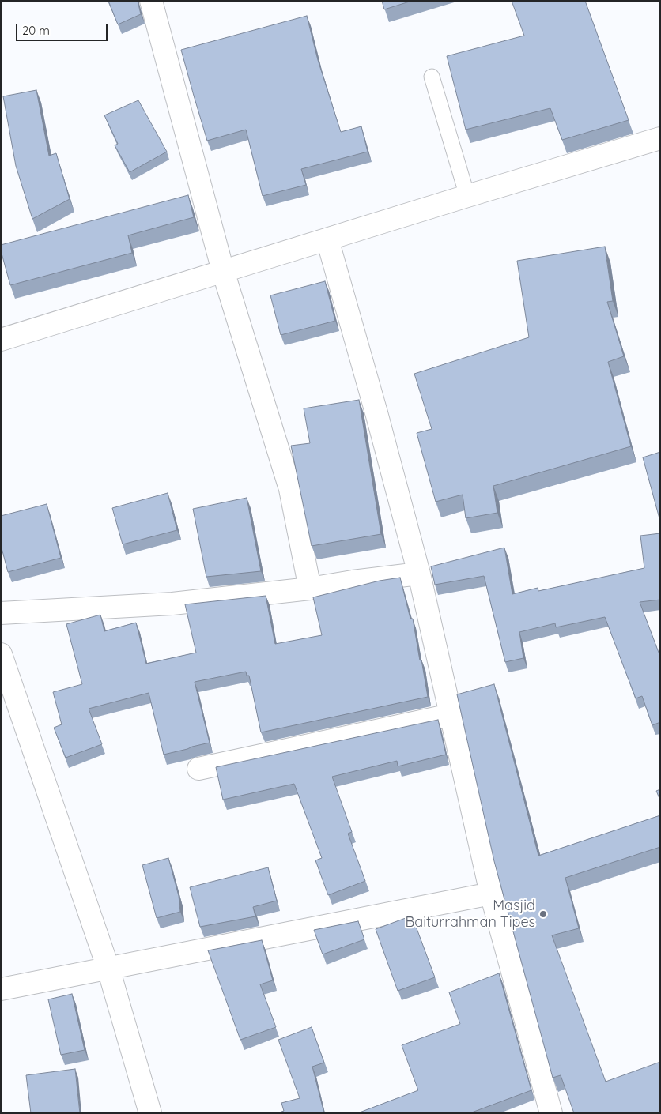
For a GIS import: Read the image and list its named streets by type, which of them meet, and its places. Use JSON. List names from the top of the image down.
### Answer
{
  "places": ["Masjid Baiturrahman Tipes"],
  "scale_bar": "20 m"
}
